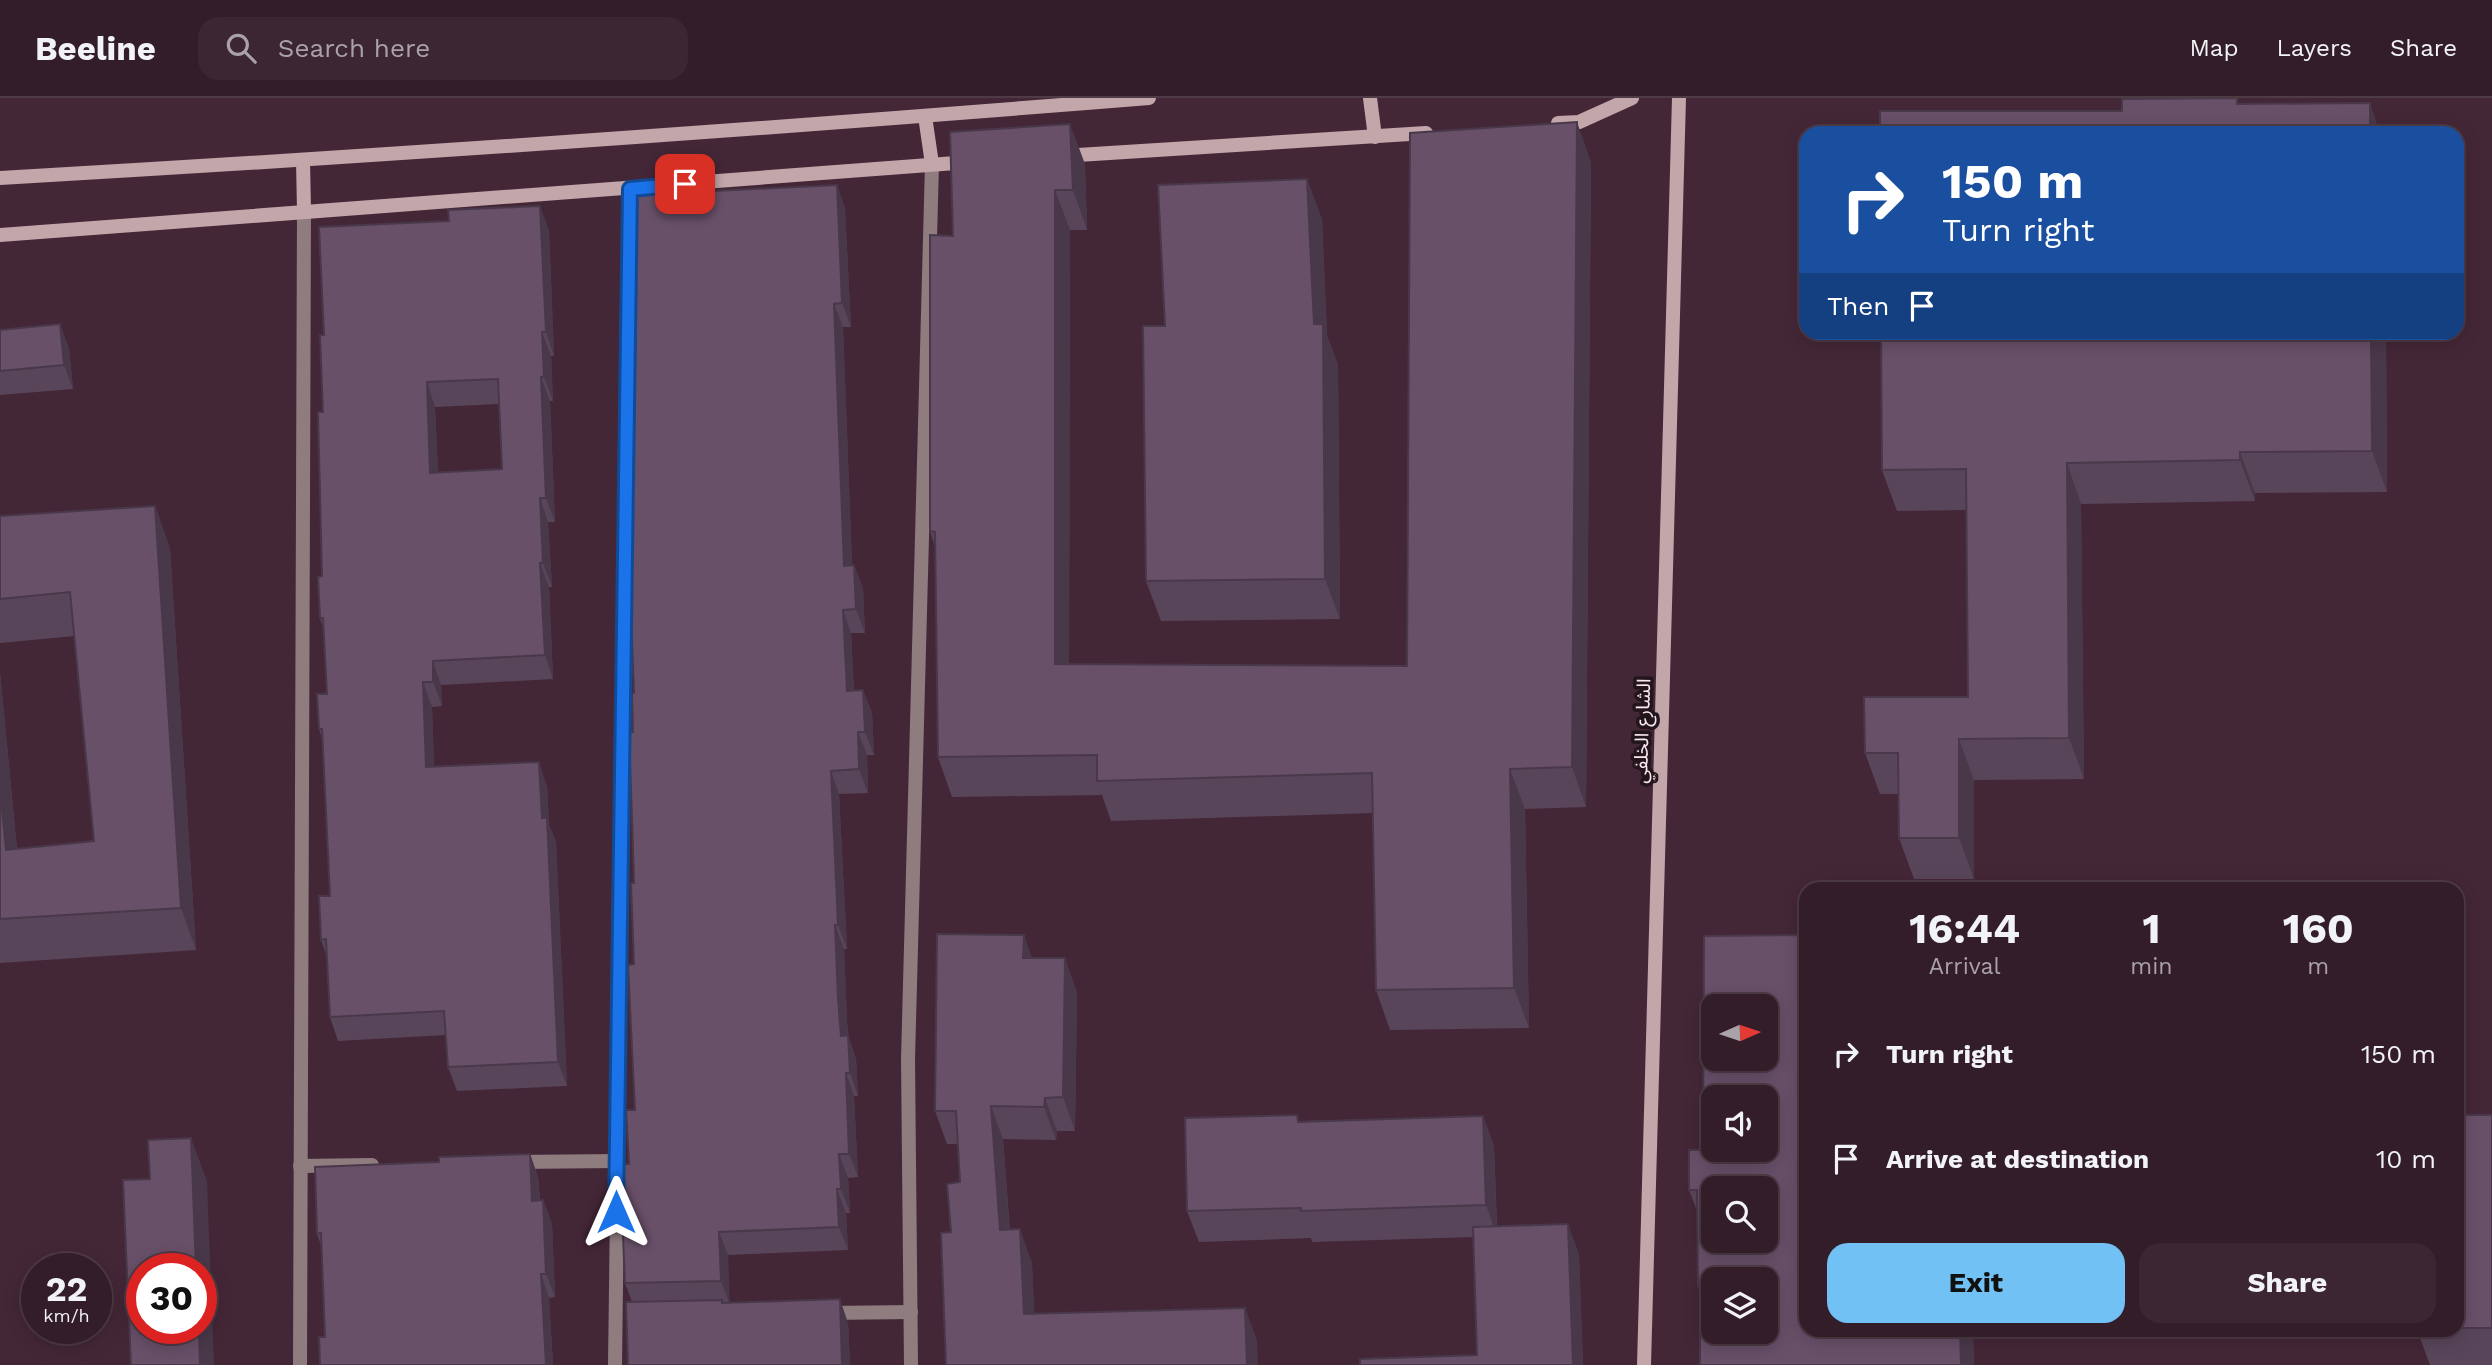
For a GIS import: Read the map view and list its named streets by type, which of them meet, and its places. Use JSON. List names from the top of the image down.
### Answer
{
  "streets": {
    "street": ["الشارع الخلفي"]
  },
  "north": "right",
  "page": {
    "header": "Beeline",
    "search": "Search here",
    "nav": ["Map", "Layers", "Share"],
    "turn": ["150 m", "Turn right"],
    "then": "Then",
    "eta": [
      "16:44",
      "Arrival",
      "1",
      "min",
      "160",
      "m"
    ],
    "list": [
      {
        "name": "Turn right",
        "value": "150 m"
      },
      {
        "name": "Arrive at destination",
        "value": "10 m"
      }
    ],
    "buttons": ["Exit", "Share"],
    "speed": "22 km/h",
    "limit": "30"
  }
}
